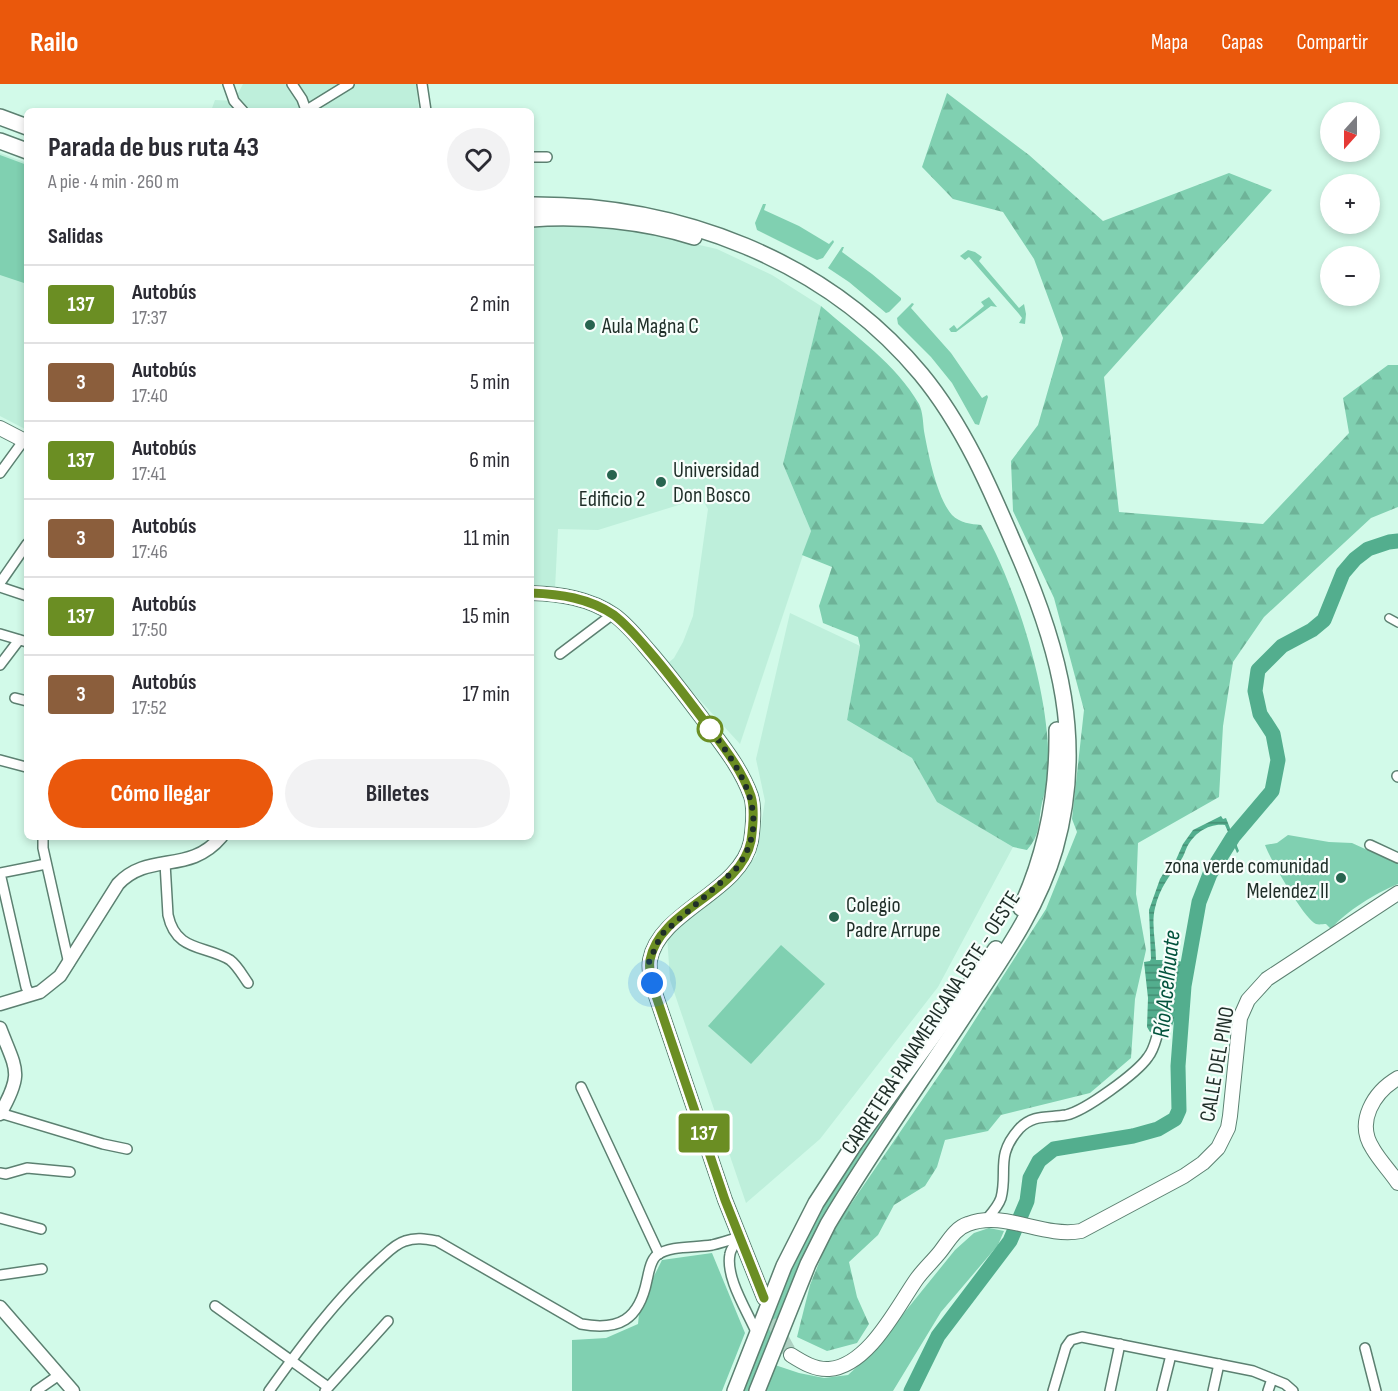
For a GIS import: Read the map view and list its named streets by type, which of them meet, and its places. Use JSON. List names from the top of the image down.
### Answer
{
  "streets": {
    "highway": ["CARRETERA PANAMERICANA ESTE - OESTE"],
    "main road": ["CALLE DEL PINO"]
  },
  "water": ["Río Acelhuate"],
  "places": [
    "Aula Magna C",
    "Edificio 2",
    "Universidad Don Bosco",
    "zona verde comunidad Melendez II",
    "Colegio Padre Arrupe"
  ],
  "lines": ["bus line 137"],
  "north": "bottom",
  "page": {
    "header": "Railo",
    "nav": ["Mapa", "Capas", "Compartir"],
    "on_map": "137",
    "map_buttons": ["+", "−"],
    "heading": [
      ["Parada de bus ruta 43", "A pie · 4 min · 260 m"],
      "Salidas"
    ],
    "list": [
      {
        "mark": "137",
        "name": "Autobús",
        "note": "17:37",
        "value": "2 min"
      },
      {
        "mark": "3",
        "name": "Autobús",
        "note": "17:40",
        "value": "5 min"
      },
      {
        "mark": "137",
        "name": "Autobús",
        "note": "17:41",
        "value": "6 min"
      },
      {
        "mark": "3",
        "name": "Autobús",
        "note": "17:46",
        "value": "11 min"
      },
      {
        "mark": "137",
        "name": "Autobús",
        "note": "17:50",
        "value": "15 min"
      },
      {
        "mark": "3",
        "name": "Autobús",
        "note": "17:52",
        "value": "17 min"
      }
    ],
    "buttons": ["Cómo llegar", "Billetes"]
  }
}
